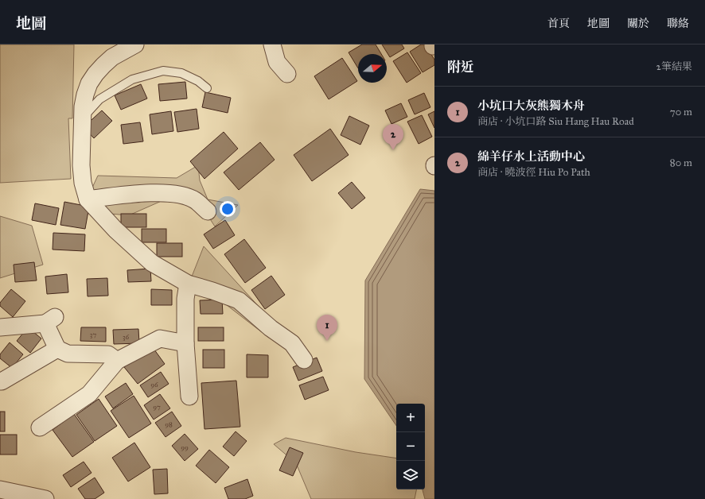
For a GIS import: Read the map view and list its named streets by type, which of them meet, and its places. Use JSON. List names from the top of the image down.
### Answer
{
  "house_numbers": [
    "37",
    "36",
    "96",
    "97",
    "98",
    "99"
  ],
  "north": "right",
  "page": {
    "header": "地圖",
    "nav": [
      "首頁",
      "地圖",
      "關於",
      "聯絡"
    ],
    "heading": ["附近", "2筆結果"],
    "list": [
      {
        "mark": "1",
        "name": "小坑口大灰熊獨木舟",
        "note": "商店 · 小坑口路 Siu Hang Hau Road",
        "value": "70 m"
      },
      {
        "mark": "2",
        "name": "綿羊仔水上活動中心",
        "note": "商店 · 曉波徑 Hiu Po Path",
        "value": "80 m"
      }
    ],
    "pins": ["2", "1"],
    "map_buttons": ["+", "−"]
  }
}
